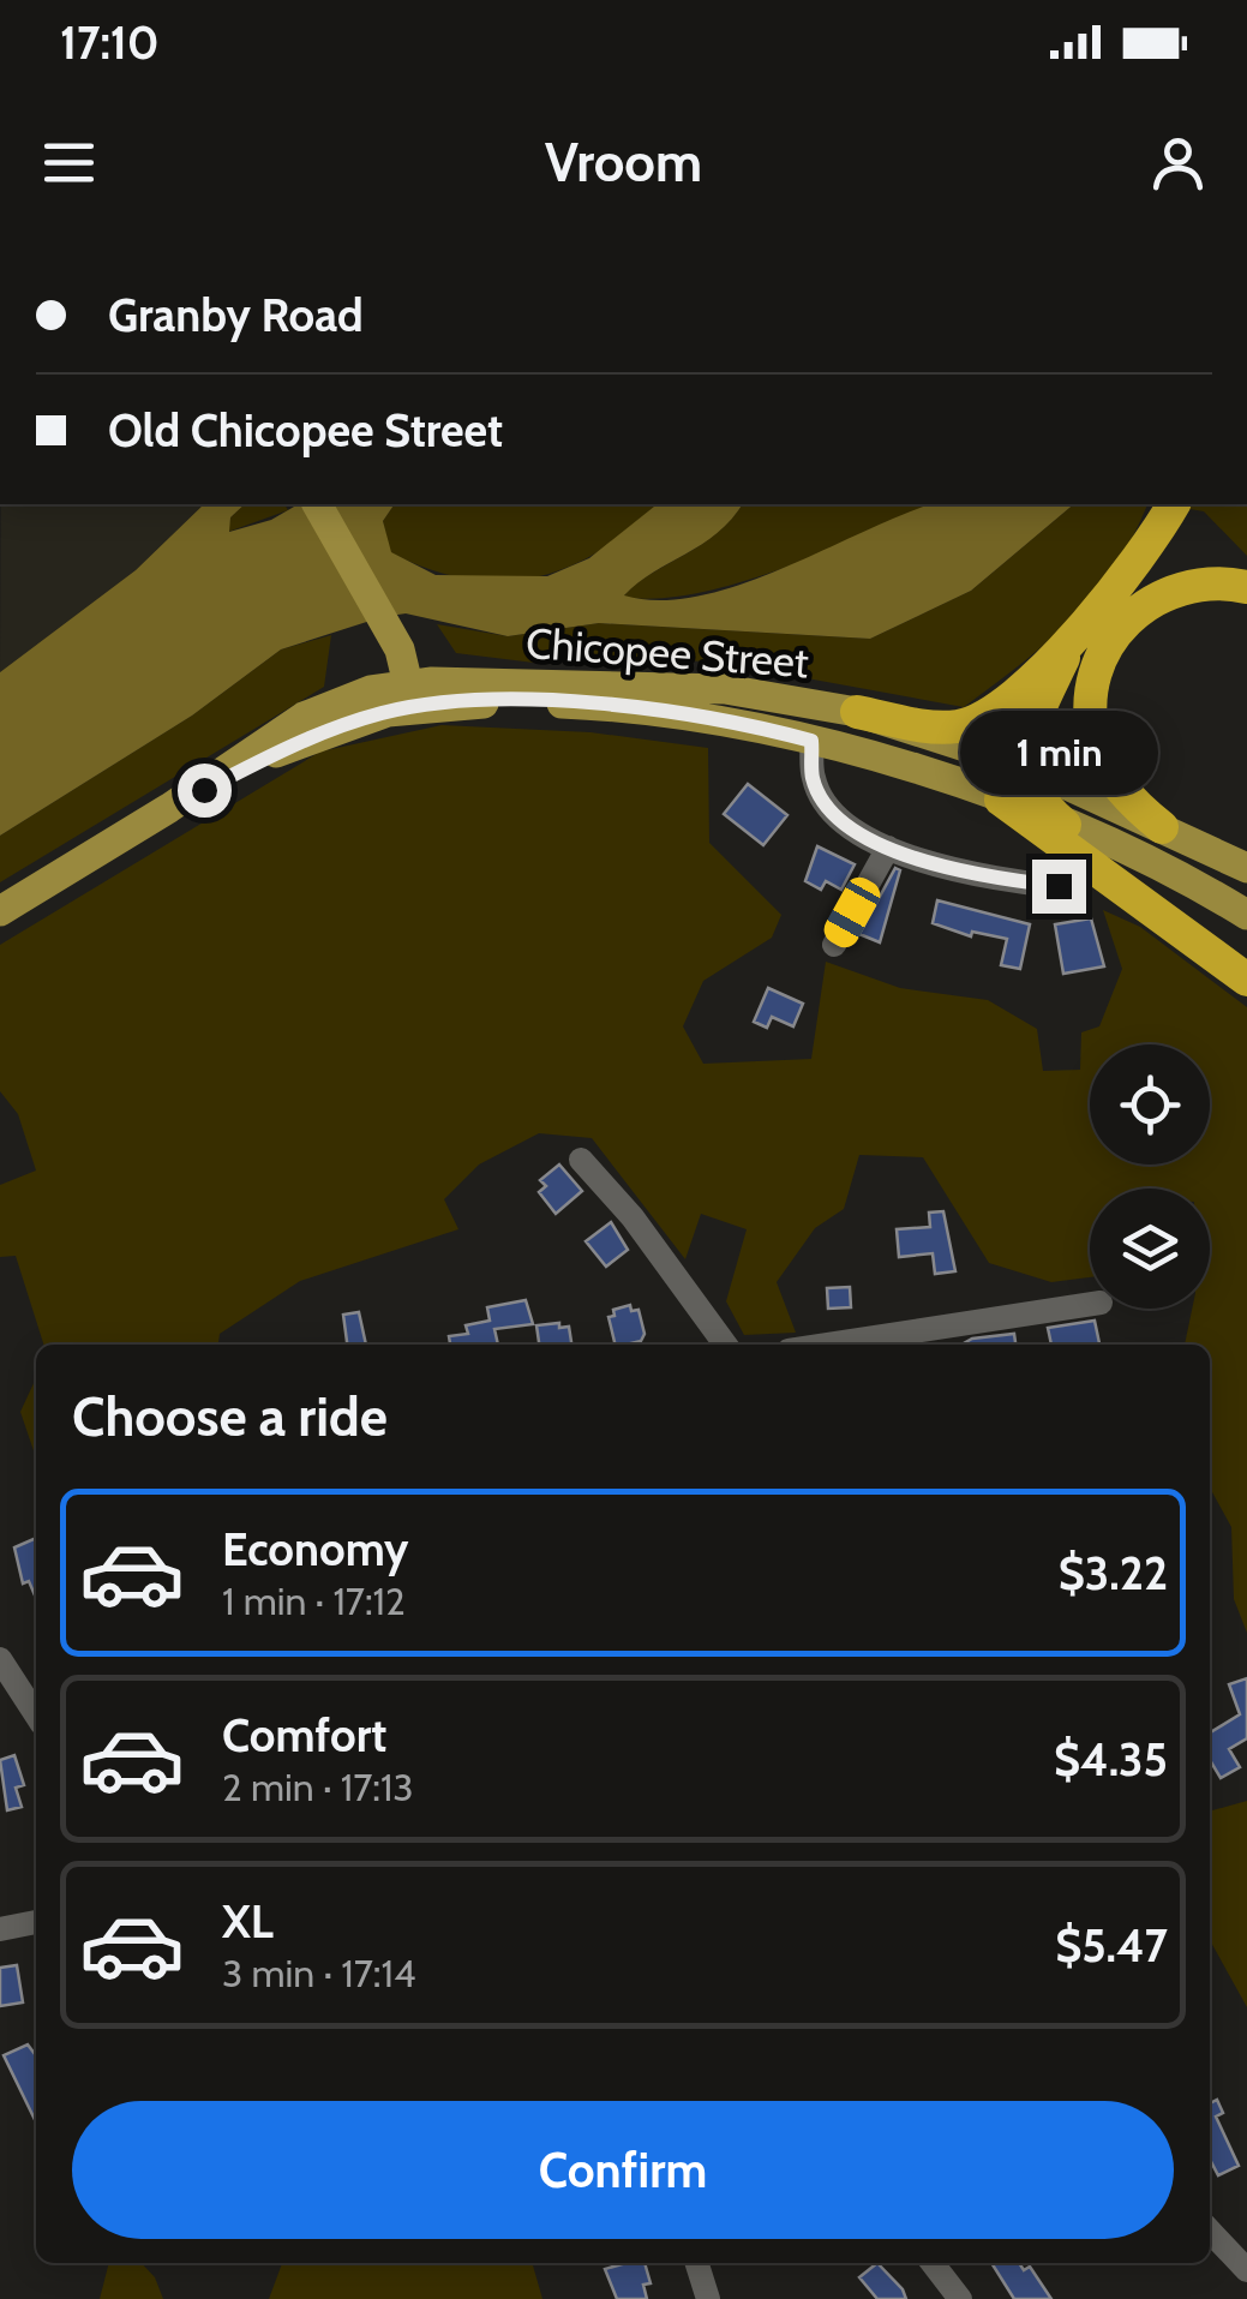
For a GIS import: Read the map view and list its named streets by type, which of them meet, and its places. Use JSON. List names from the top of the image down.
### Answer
{
  "streets": {
    "main road": ["Chicopee Street"]
  },
  "page": {
    "status": "17:10",
    "header": "Vroom",
    "banner": ["Granby Road", "Old Chicopee Street"],
    "bubble": "1 min",
    "heading": "Choose a ride",
    "list": [
      {
        "name": "Economy",
        "note": "1 min · 17:12",
        "value": "$3.22"
      },
      {
        "name": "Comfort",
        "note": "2 min · 17:13",
        "value": "$4.35"
      },
      {
        "name": "XL",
        "note": "3 min · 17:14",
        "value": "$5.47"
      }
    ],
    "buttons": "Confirm"
  }
}
